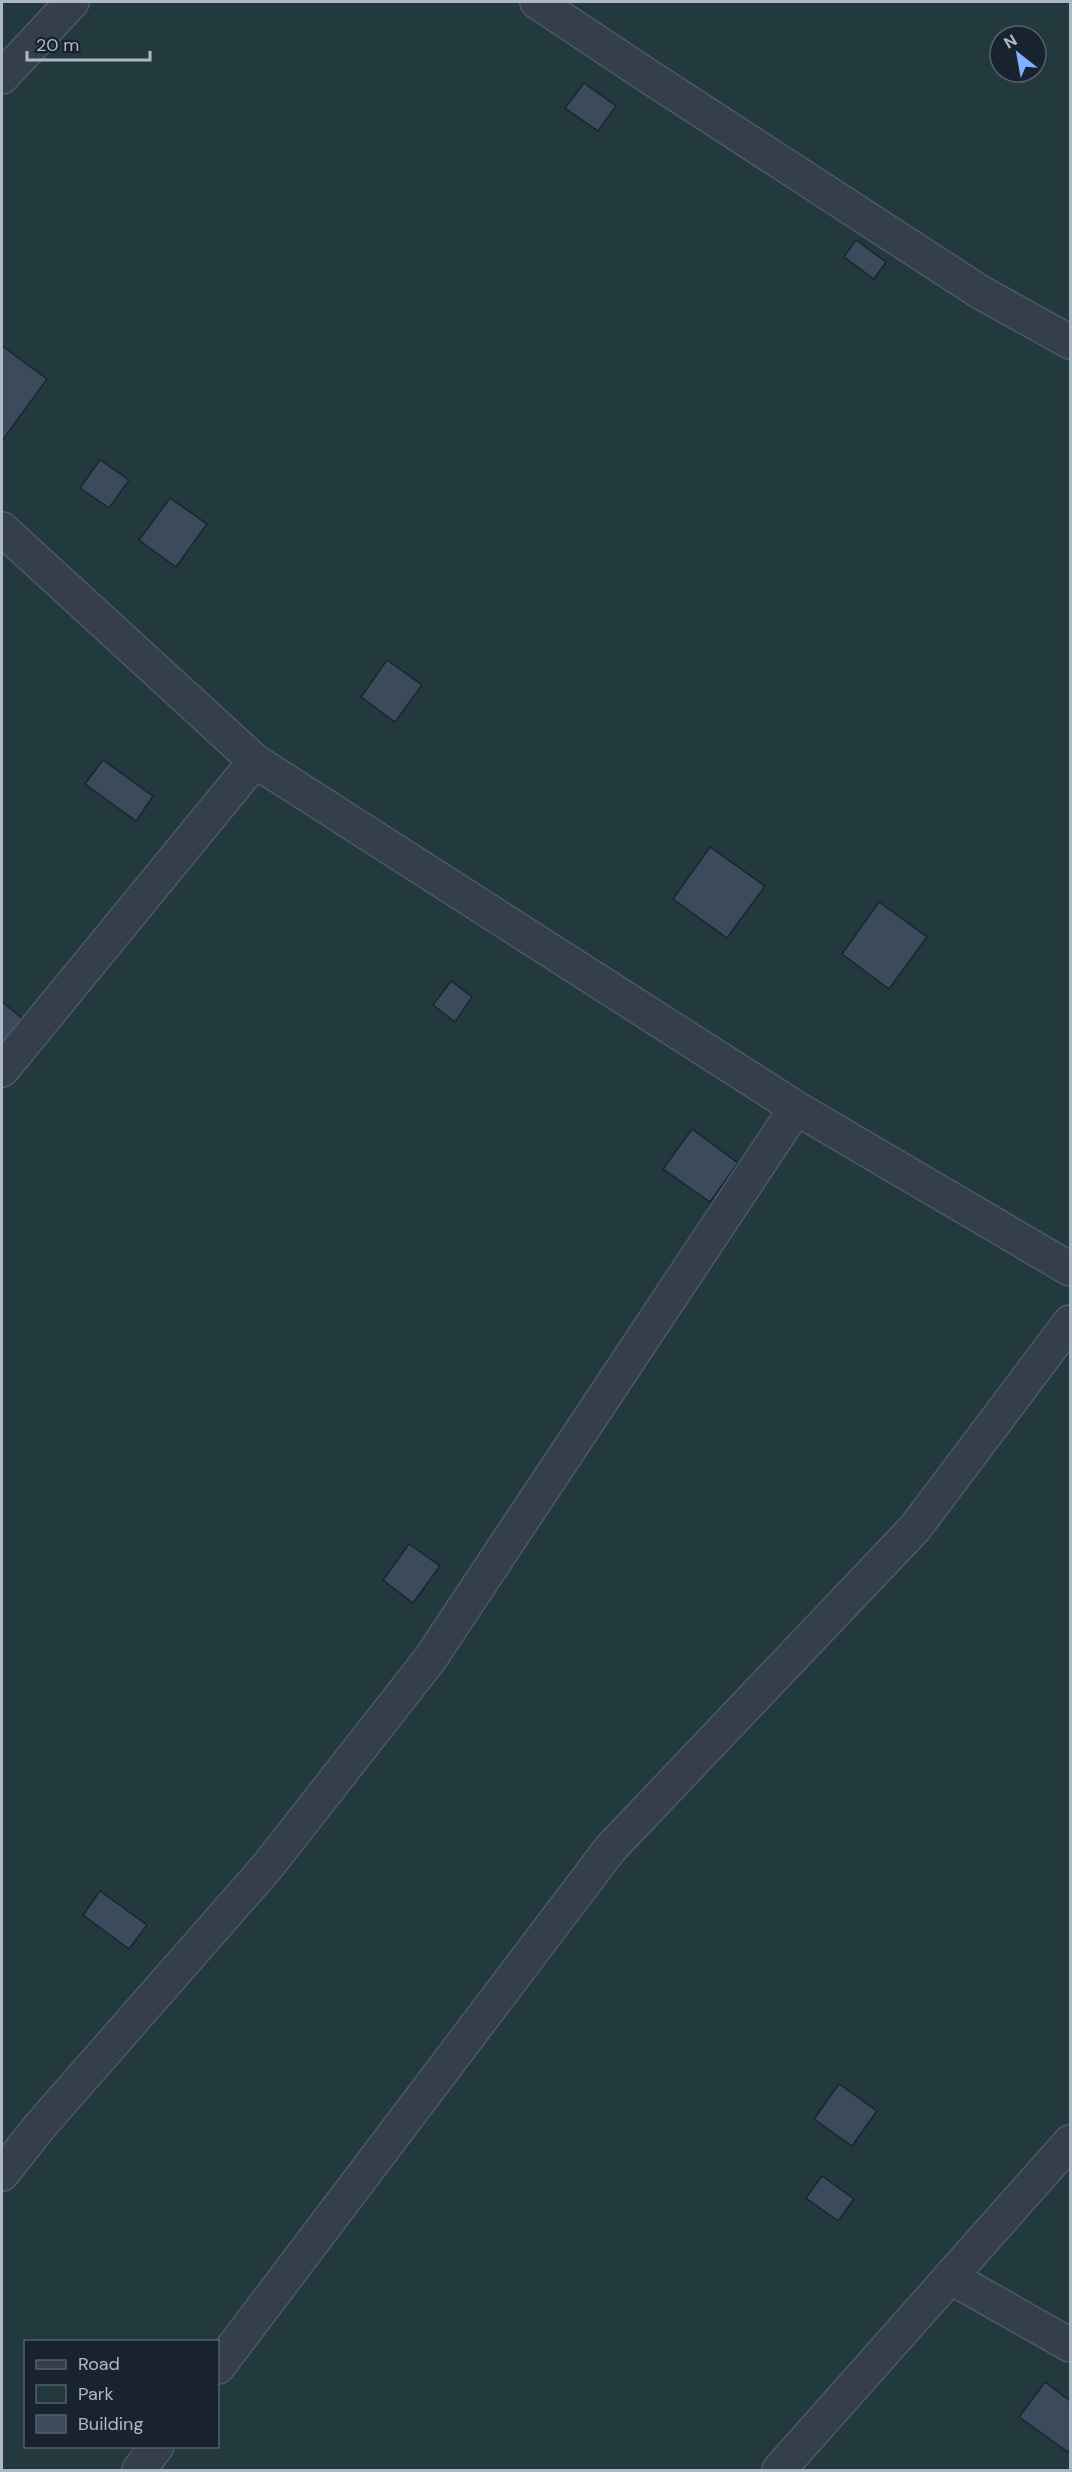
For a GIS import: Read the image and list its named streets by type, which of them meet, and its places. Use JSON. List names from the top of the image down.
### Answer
{
  "legend": ["Road", "Park", "Building"],
  "scale_bar": "20 m",
  "north": "top left"
}
